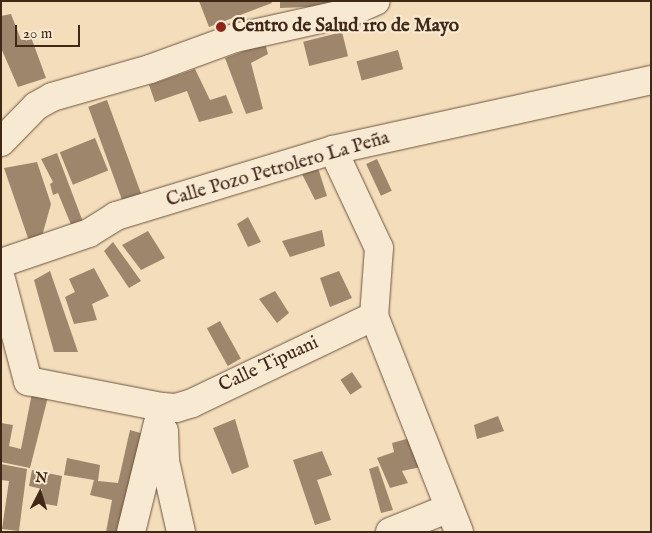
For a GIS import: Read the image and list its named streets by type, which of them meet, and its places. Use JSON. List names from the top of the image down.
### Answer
{
  "streets": {
    "street": ["Calle Pozo Petrolero La Peña", "Calle Tipuani"]
  },
  "places": ["Centro de Salud 1ro de Mayo"],
  "scale_bar": "20 m",
  "north": "top"
}
